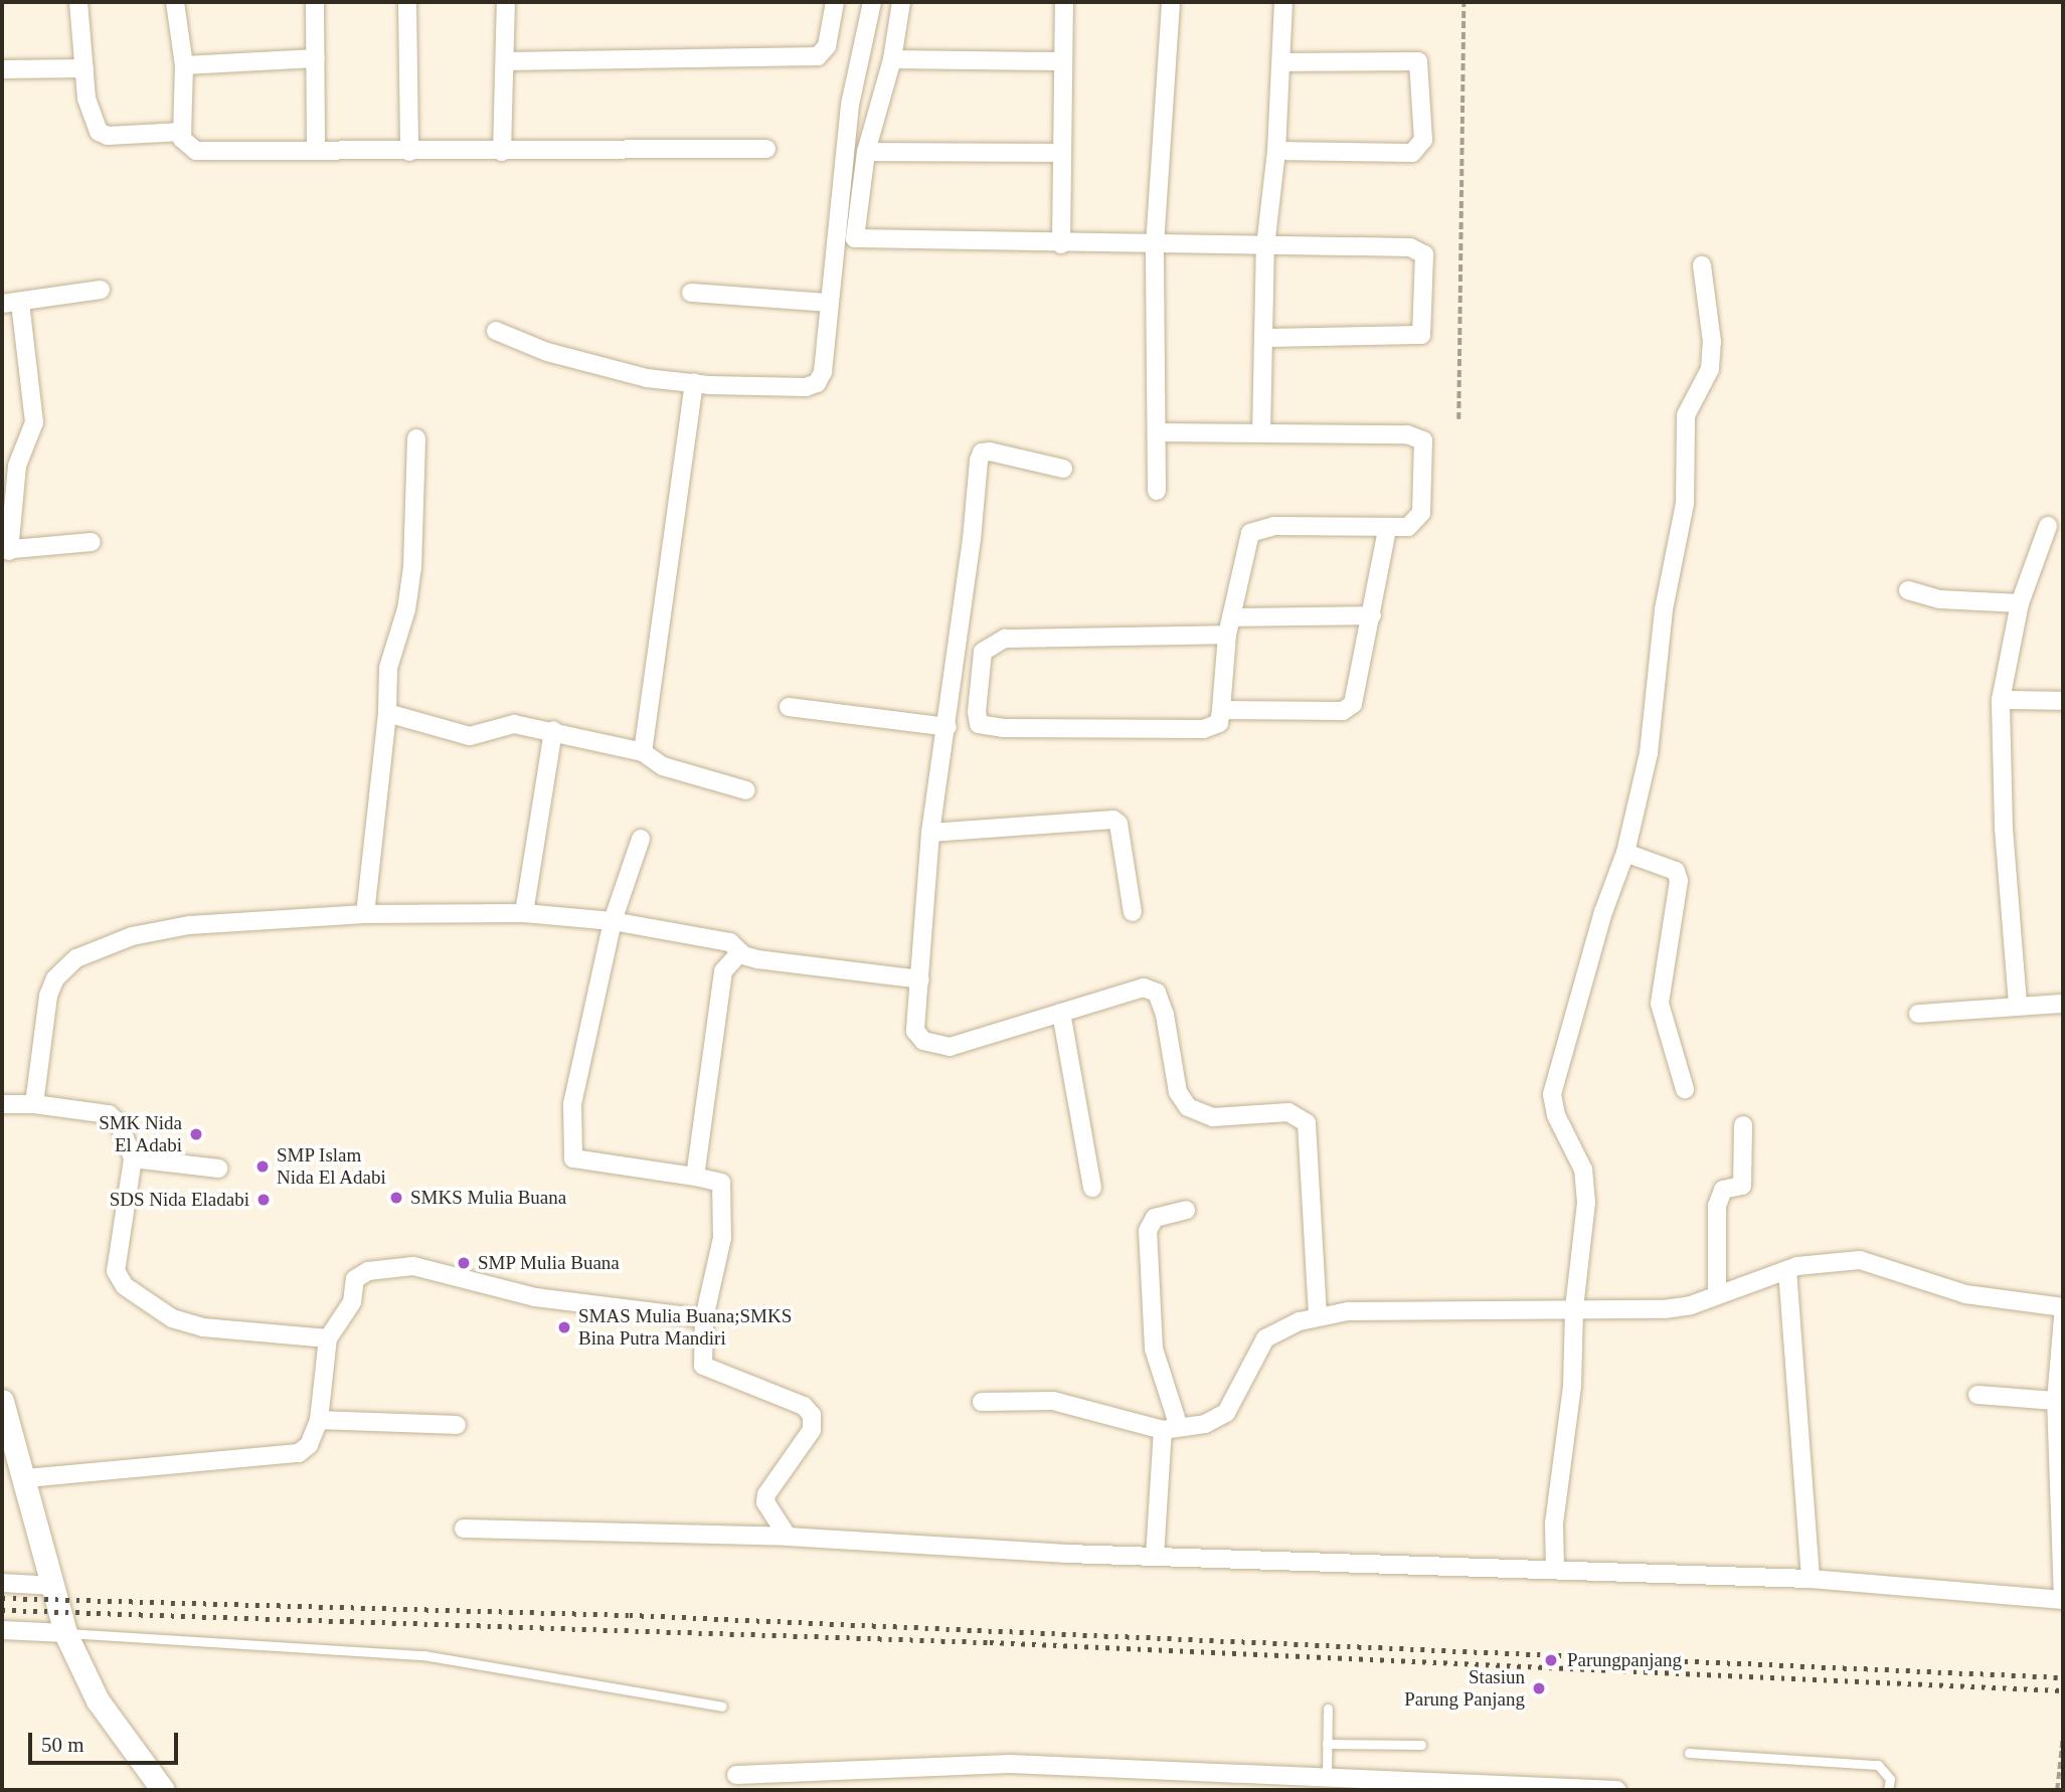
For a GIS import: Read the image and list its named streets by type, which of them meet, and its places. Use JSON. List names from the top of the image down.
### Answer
{
  "places": [
    "SMK Nida El Adabi",
    "SMP Islam Nida El Adabi",
    "SMKS Mulia Buana",
    "SDS Nida Eladabi",
    "SMP Mulia Buana",
    "SMAS Mulia Buana;SMKS Bina Putra Mandiri",
    "Parungpanjang",
    "Stasiun Parung Panjang"
  ],
  "scale_bar": "50 m"
}
